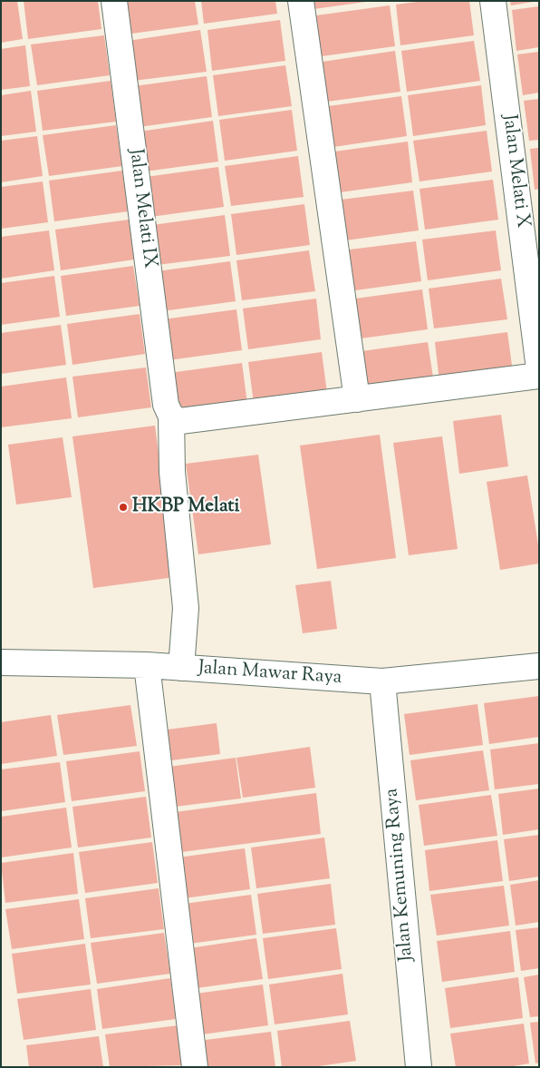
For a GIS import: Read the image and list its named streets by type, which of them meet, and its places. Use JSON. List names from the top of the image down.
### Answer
{
  "streets": {
    "street": [
      "Jalan Melati X",
      "Jalan Melati IX",
      "Jalan Mawar Raya",
      "Jalan Kemuning Raya"
    ]
  },
  "crossings": [
    ["Jalan Melati IX", "Jalan Mawar Raya"],
    ["Jalan Mawar Raya", "Jalan Kemuning Raya"]
  ],
  "places": ["HKBP Melati"]
}
